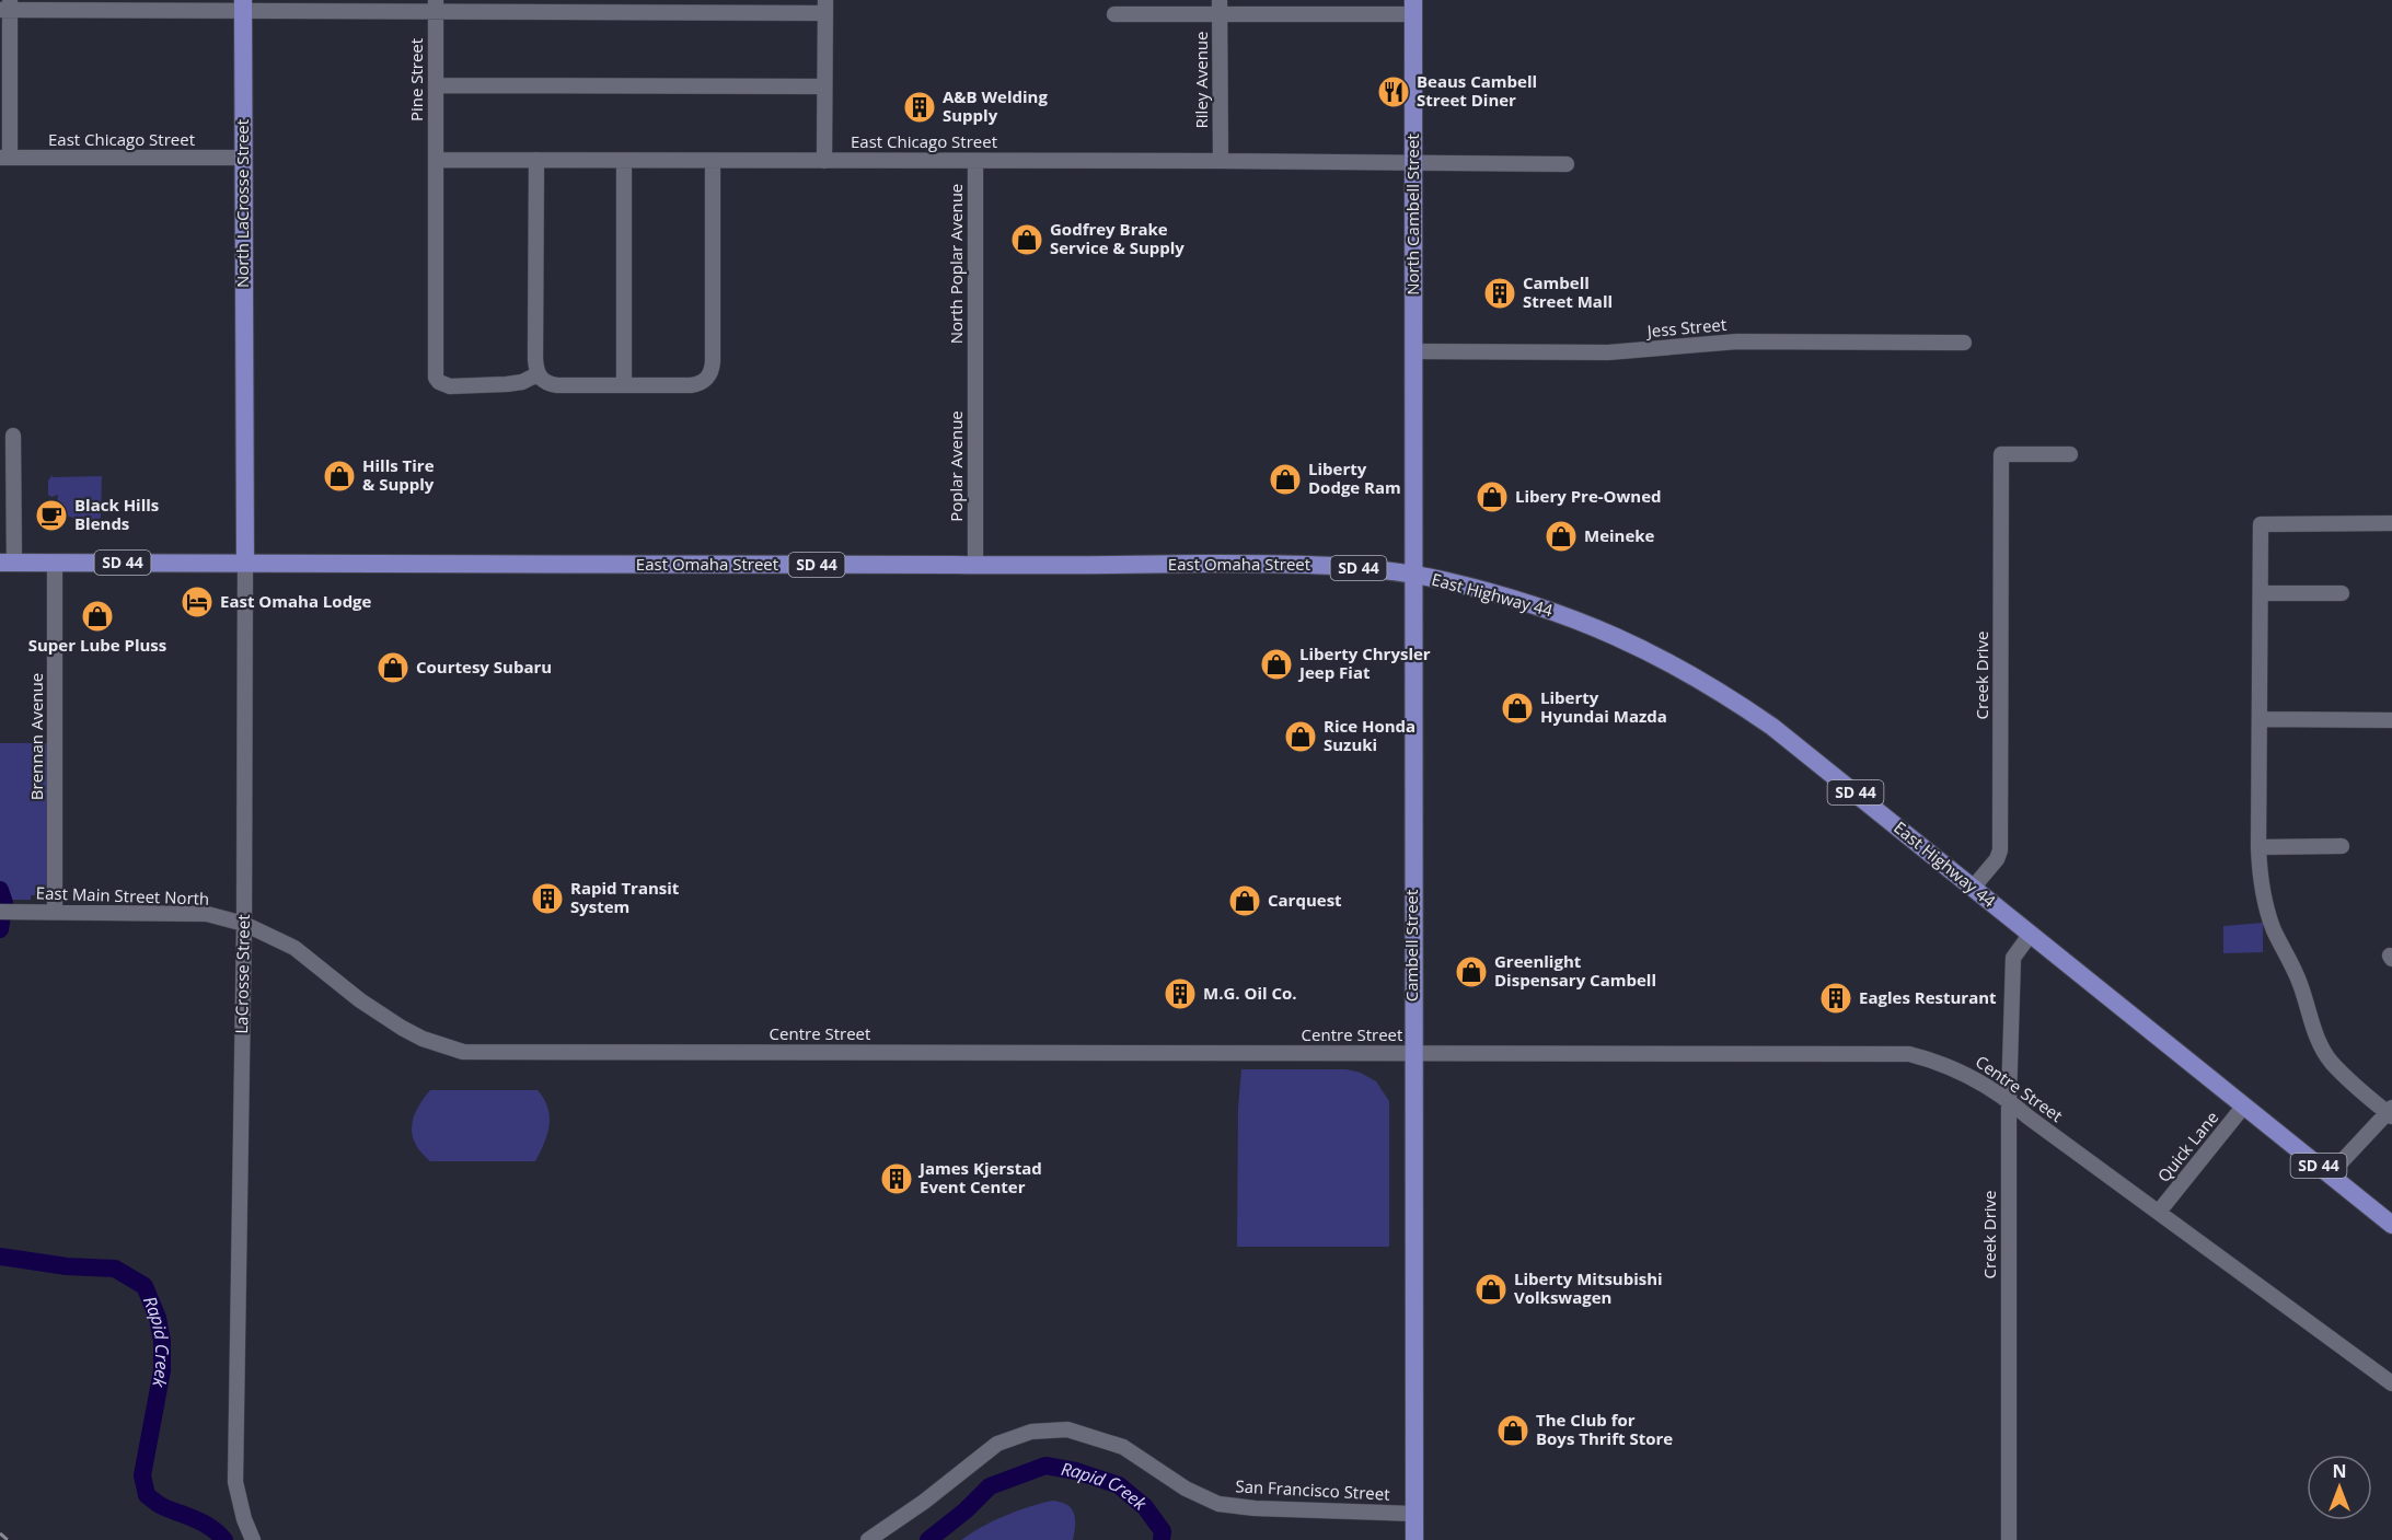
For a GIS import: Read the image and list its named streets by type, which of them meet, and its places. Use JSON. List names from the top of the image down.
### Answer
{
  "streets": {
    "main road": [
      "North LaCrosse Street",
      "North Cambell Street",
      "SD 44",
      "East Omaha Street",
      "East Highway 44",
      "Cambell Street",
      "LaCrosse Street"
    ],
    "street": [
      "Pine Street",
      "Riley Avenue",
      "East Chicago Street",
      "North Poplar Avenue",
      "Jess Street",
      "Poplar Avenue",
      "Creek Drive",
      "Brennan Avenue",
      "East Main Street North",
      "Centre Street",
      "Quick Lane",
      "San Francisco Street"
    ]
  },
  "crossings": [
    ["Pine Street", "East Chicago Street"],
    ["Riley Avenue", "East Chicago Street"],
    ["East Chicago Street", "North LaCrosse Street"],
    ["East Chicago Street", "North Cambell Street"],
    ["East Chicago Street", "North Poplar Avenue"],
    ["North LaCrosse Street", "LaCrosse Street"],
    ["North Cambell Street", "Jess Street"],
    ["North Cambell Street", "Cambell Street"],
    ["North Poplar Avenue", "Poplar Avenue"],
    ["Jess Street", "Cambell Street"],
    ["Poplar Avenue", "East Omaha Street"],
    ["East Omaha Street", "East Highway 44"],
    ["East Omaha Street", "Brennan Avenue"],
    ["East Omaha Street", "Cambell Street"],
    ["East Omaha Street", "LaCrosse Street"],
    ["East Highway 44", "Creek Drive"],
    ["East Highway 44", "Cambell Street"],
    ["East Highway 44", "Quick Lane"],
    ["Creek Drive", "Centre Street"],
    ["Brennan Avenue", "East Main Street North"],
    ["East Main Street North", "LaCrosse Street"],
    ["East Main Street North", "Centre Street"],
    ["Cambell Street", "Centre Street"],
    ["Cambell Street", "San Francisco Street"],
    ["LaCrosse Street", "Centre Street"],
    ["Centre Street", "Quick Lane"]
  ],
  "water": ["Rapid Creek"],
  "places": {
    "restaurant": ["Beaus Cambell Street Diner"],
    "building": [
      "A&B Welding Supply",
      "Cambell Street Mall",
      "Rapid Transit System",
      "M.G. Oil Co.",
      "Eagles Resturant",
      "James Kjerstad Event Center"
    ],
    "shop": [
      "Godfrey Brake Service & Supply",
      "Hills Tire & Supply",
      "Liberty Dodge Ram",
      "Libery Pre-Owned",
      "Meineke",
      "Super Lube Pluss",
      "Liberty Chrysler Jeep Fiat",
      "Courtesy Subaru",
      "Liberty Hyundai Mazda",
      "Rice Honda Suzuki",
      "Carquest",
      "Greenlight Dispensary Cambell",
      "Liberty Mitsubishi Volkswagen",
      "The Club for Boys Thrift Store"
    ],
    "cafe": ["Black Hills Blends"],
    "hotel": ["East Omaha Lodge"]
  },
  "north": "top"
}
